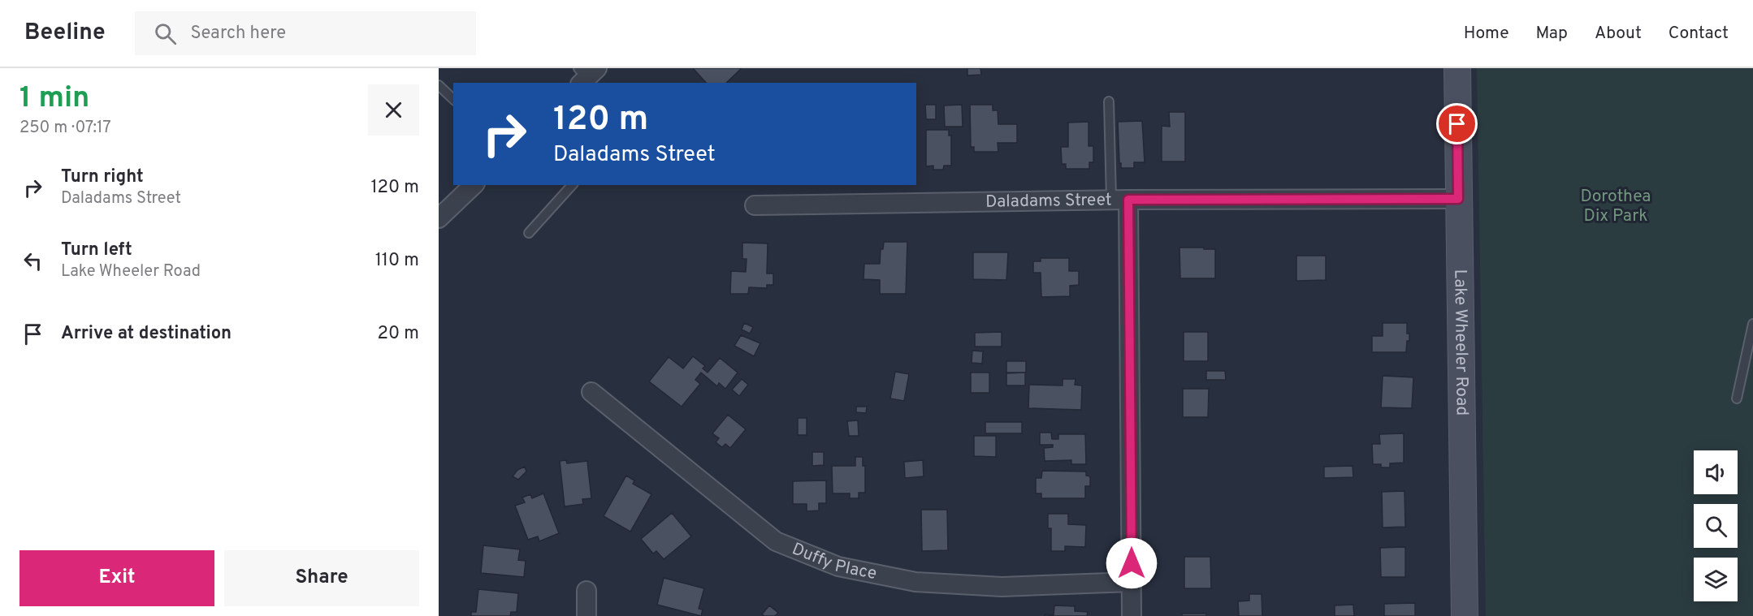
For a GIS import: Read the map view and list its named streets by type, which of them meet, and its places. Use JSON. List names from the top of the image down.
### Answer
{
  "streets": {
    "main road": ["Lake Wheeler Road"],
    "street": ["Daladams Street", "Duffy Place"]
  },
  "crossings": [
    ["Daladams Street", "Lake Wheeler Road"]
  ],
  "parks": ["Dorothea Dix Park"],
  "page": {
    "header": "Beeline",
    "search": "Search here",
    "nav": [
      "Home",
      "Map",
      "About",
      "Contact"
    ],
    "heading": ["1 min", "250 m · 07:17"],
    "turn": ["120 m", "Daladams Street"],
    "list": [
      {
        "name": "Turn right",
        "note": "Daladams Street",
        "value": "120 m"
      },
      {
        "name": "Turn left",
        "note": "Lake Wheeler Road",
        "value": "110 m"
      },
      {
        "name": "Arrive at destination",
        "value": "20 m"
      }
    ],
    "buttons": ["Exit", "Share"]
  }
}
